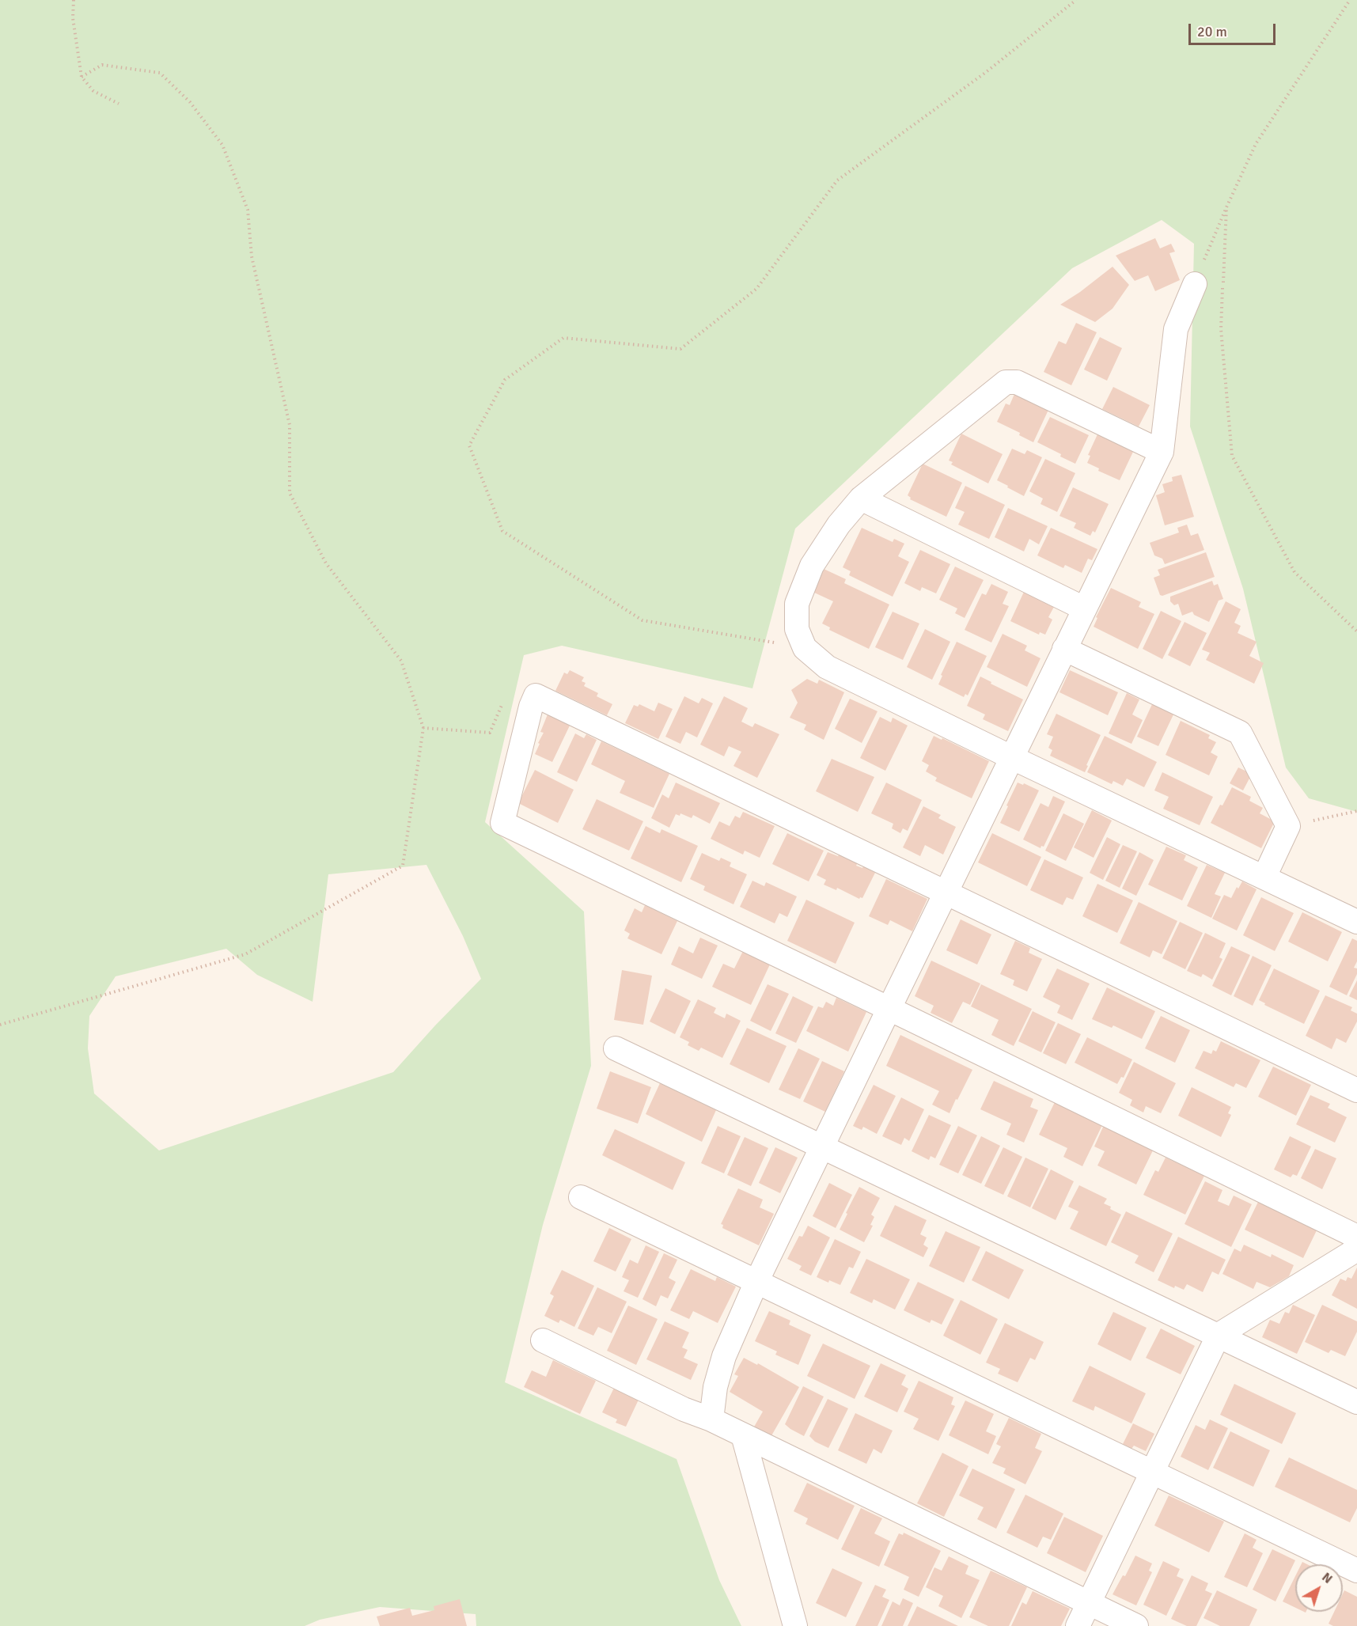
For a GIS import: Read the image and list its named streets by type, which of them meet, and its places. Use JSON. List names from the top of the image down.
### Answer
{
  "scale_bar": "20 m",
  "north": "top right"
}
